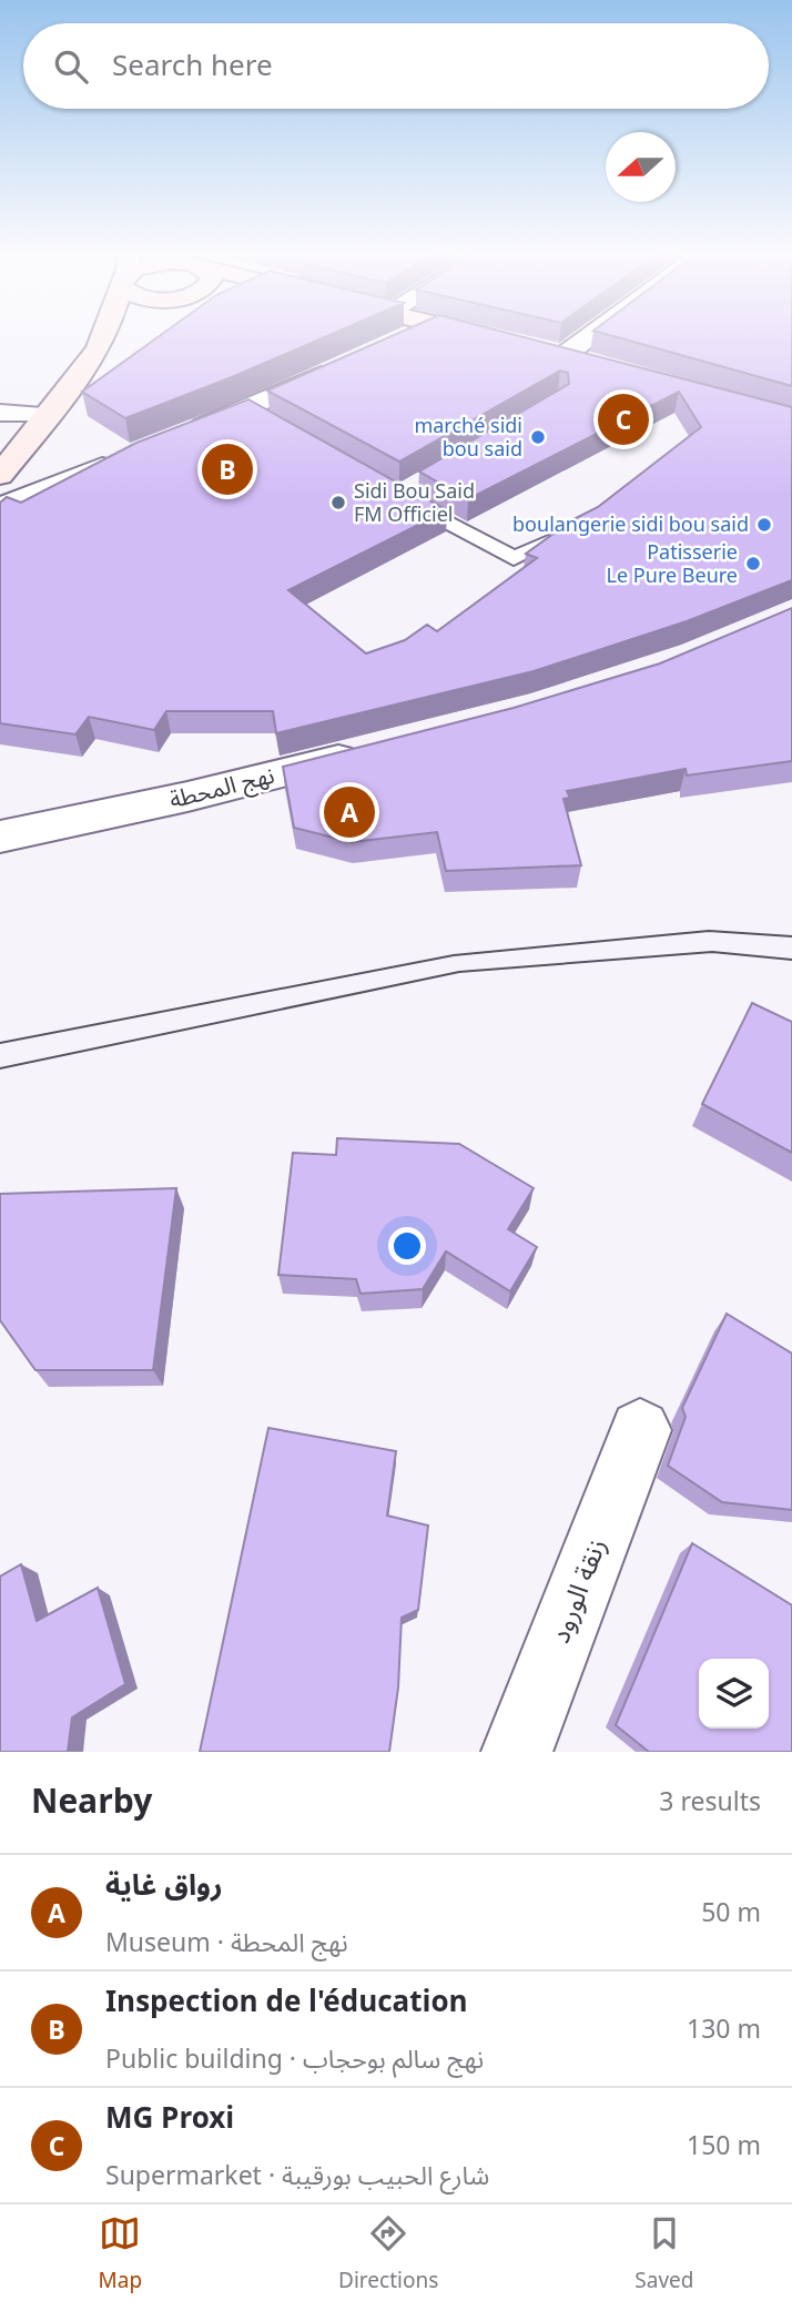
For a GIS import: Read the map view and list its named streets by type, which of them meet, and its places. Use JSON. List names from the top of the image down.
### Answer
{
  "streets": {
    "street": ["نهج المحطة", "زنقة الورود"]
  },
  "places": [
    "marché sidi bou said",
    "Sidi Bou Said FM Officiel",
    "boulangerie sidi bou said",
    "Patisserie Le Pure Beure"
  ],
  "north": "left",
  "page": {
    "search": "Search here",
    "pins": ["C", "B", "A"],
    "heading": ["Nearby", "3 results"],
    "list": [
      {
        "mark": "A",
        "name": "رواق غاية",
        "note": "Museum · نهج المحطة",
        "value": "50 m"
      },
      {
        "mark": "B",
        "name": "Inspection de l'éducation",
        "note": "Public building · نهج سالم بوحجاب",
        "value": "130 m"
      },
      {
        "mark": "C",
        "name": "MG Proxi",
        "note": "Supermarket · شارع الحبيب بورقيبة",
        "value": "150 m"
      }
    ],
    "nav": ["Map", "Directions", "Saved"]
  }
}
